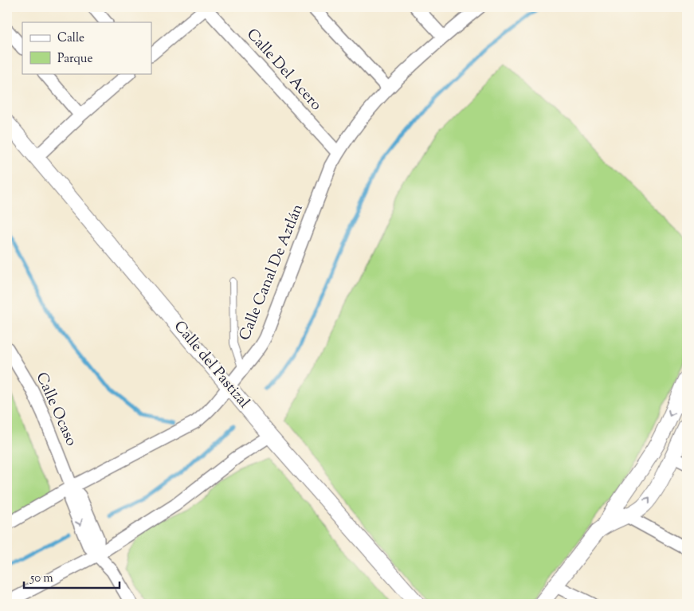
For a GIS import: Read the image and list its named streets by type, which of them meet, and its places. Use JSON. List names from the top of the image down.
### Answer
{
  "streets": {
    "street": [
      "Calle Del Acero",
      "Calle Canal De Aztlán",
      "Calle del Pastizal",
      "Calle Ocaso"
    ]
  },
  "crossings": [
    ["Calle Del Acero", "Calle Canal De Aztlán"],
    ["Calle Canal De Aztlán", "Calle del Pastizal"],
    ["Calle Canal De Aztlán", "Calle Ocaso"]
  ],
  "legend": ["Calle", "Parque"],
  "scale_bar": "50 m"
}
